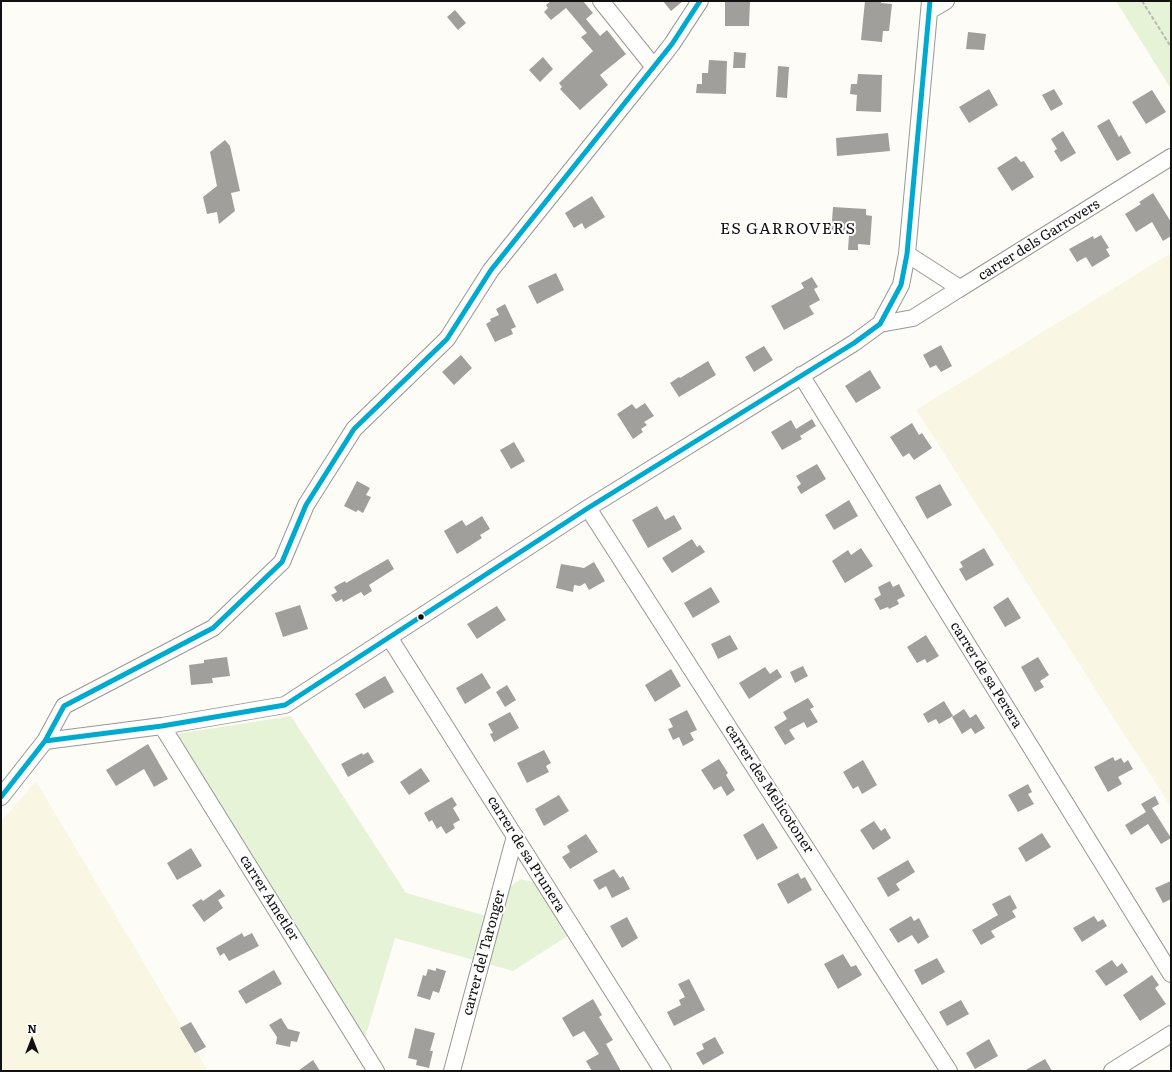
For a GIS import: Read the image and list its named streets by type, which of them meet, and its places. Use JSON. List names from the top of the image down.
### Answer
{
  "streets": {
    "street": [
      "carrer dels Garrovers",
      "carrer de sa Perera",
      "carrer des Melicotoner",
      "carrer de sa Prunera",
      "carrer Ametler",
      "carrer del Taronger"
    ]
  },
  "crossings": [
    ["carrer de sa Prunera", "carrer del Taronger"]
  ],
  "districts": ["ES GARROVERS"],
  "north": "top"
}
